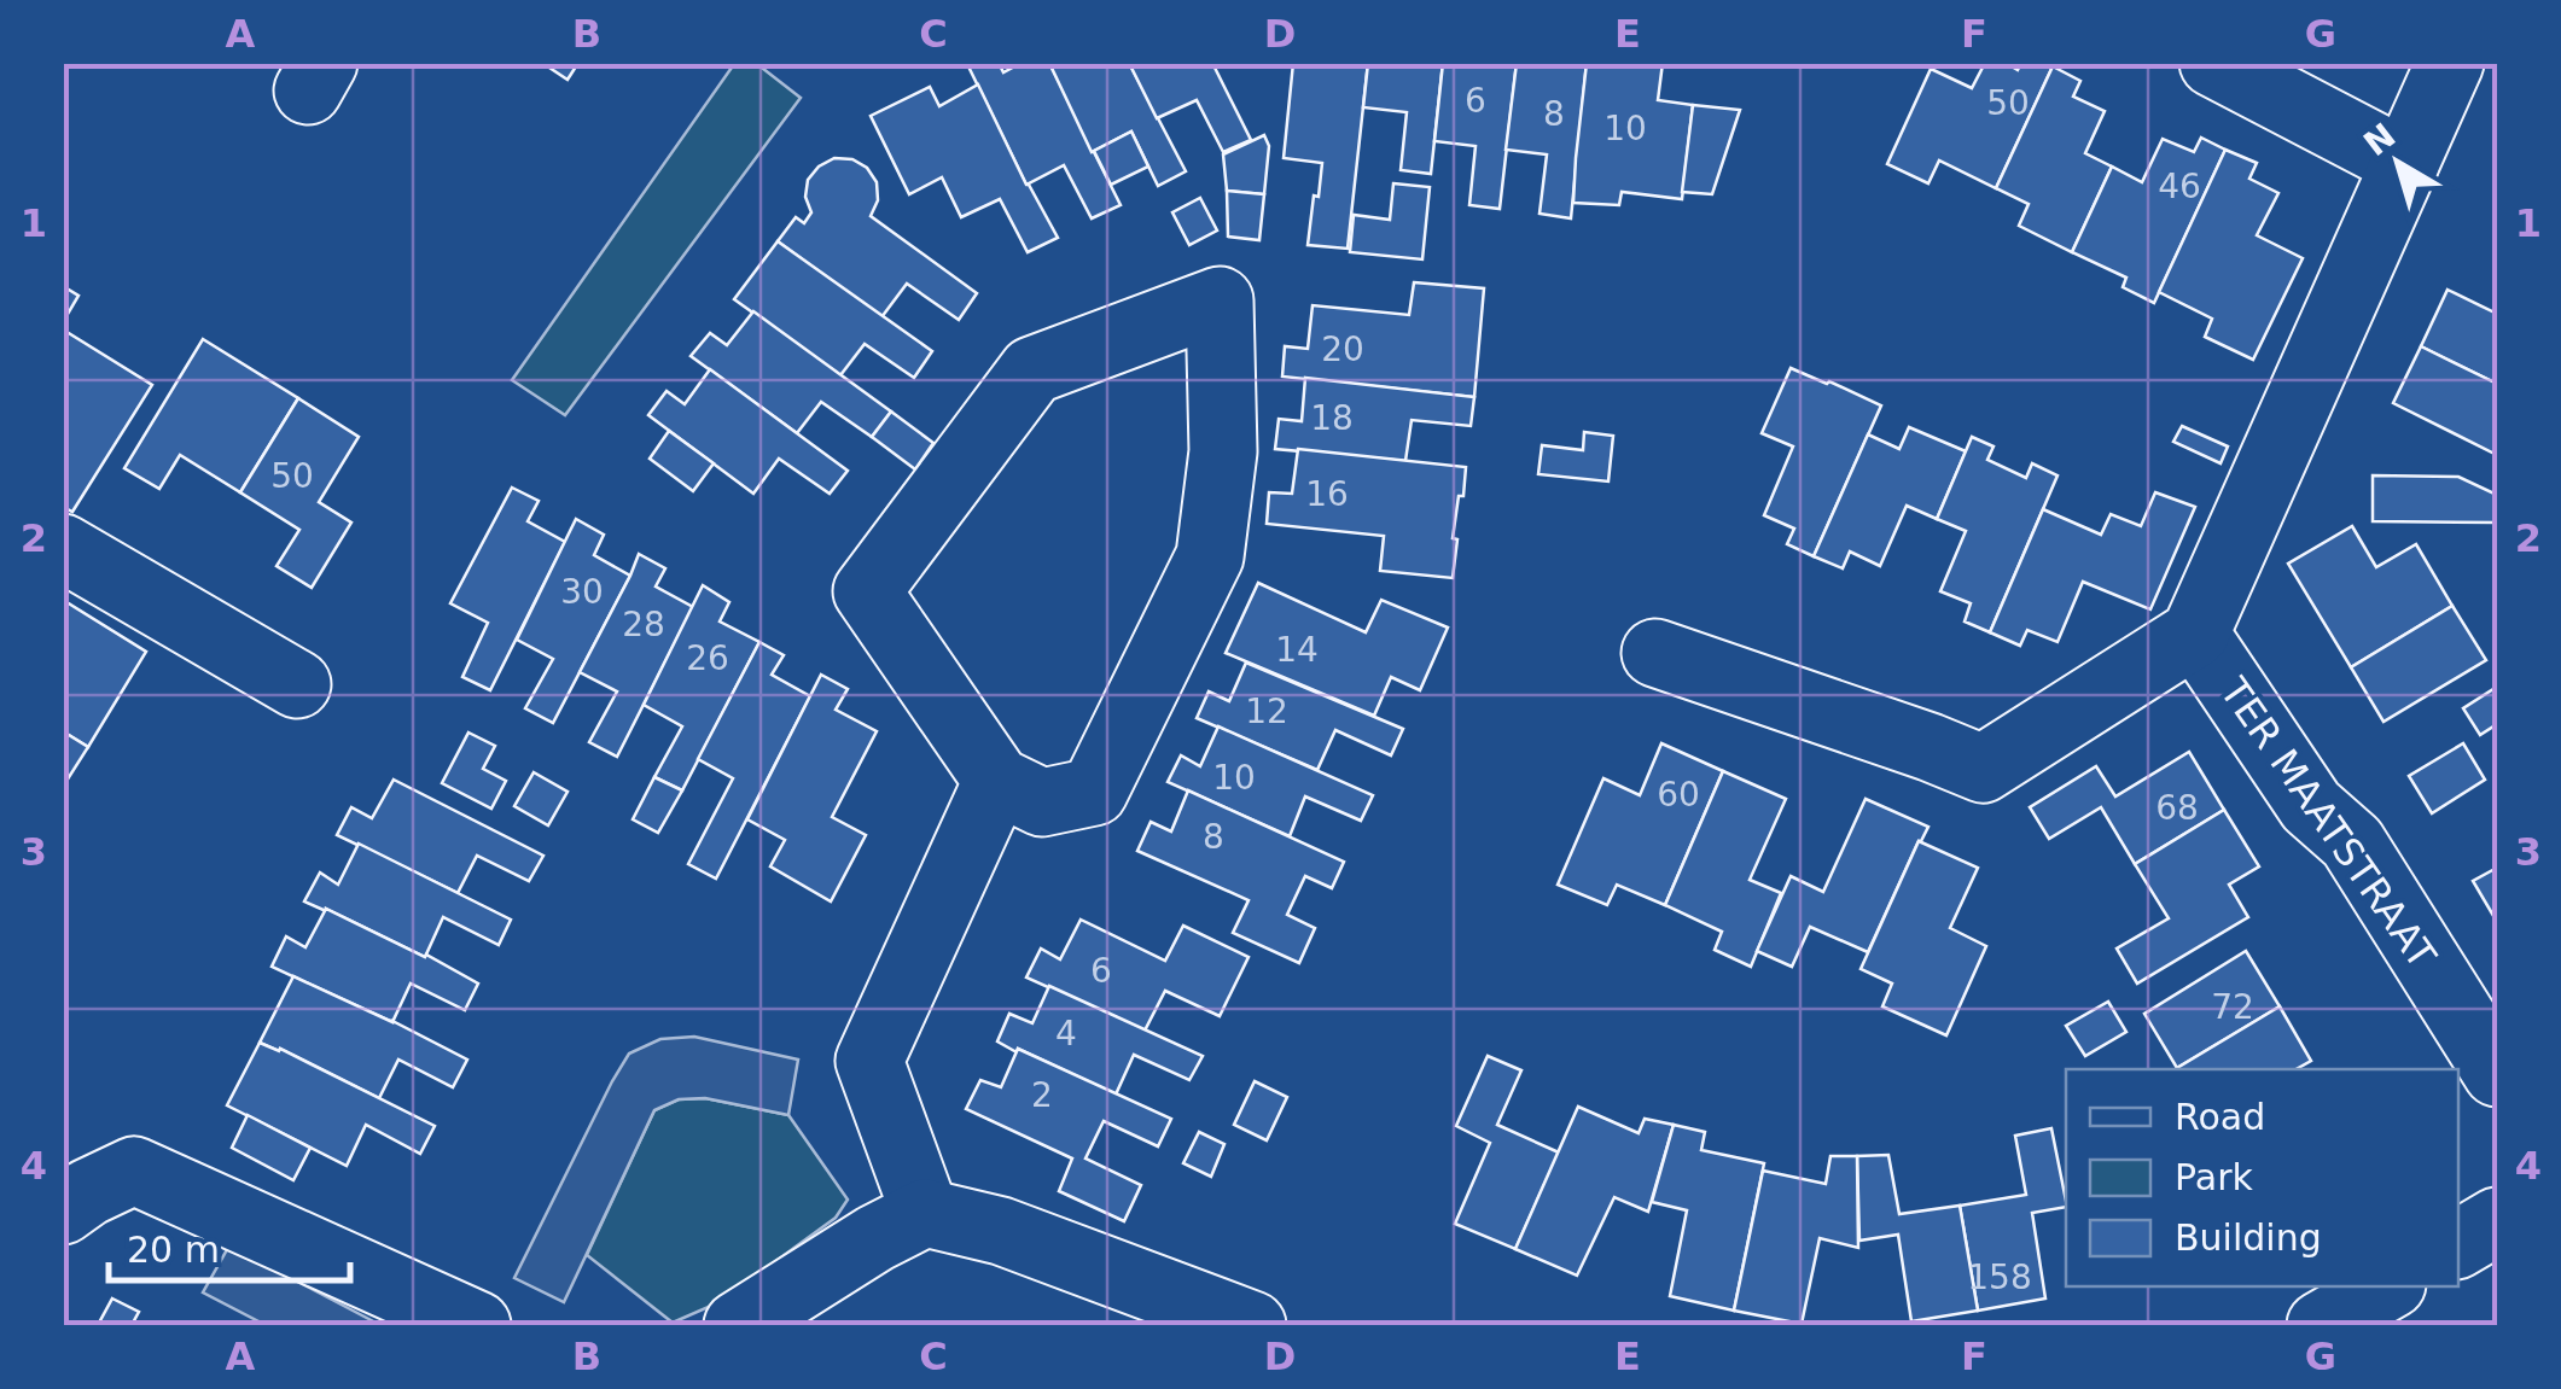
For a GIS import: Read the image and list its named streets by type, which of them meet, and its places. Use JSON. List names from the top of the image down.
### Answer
{
  "streets": {
    "street": ["TER MAATSTRAAT"]
  },
  "house_numbers": [
    "6",
    "50",
    "8",
    "10",
    "46",
    "20",
    "18",
    "50",
    "16",
    "30",
    "28",
    "14",
    "26",
    "12",
    "10",
    "60",
    "68",
    "8",
    "6",
    "72",
    "4",
    "2",
    "158"
  ],
  "legend": ["Road", "Park", "Building"],
  "scale_bar": "20 m",
  "north": "top left",
  "grid": {
    "columns": [
      "A",
      "B",
      "C",
      "D",
      "E",
      "F",
      "G"
    ],
    "rows": [
      "1",
      "2",
      "3",
      "4"
    ]
  }
}
